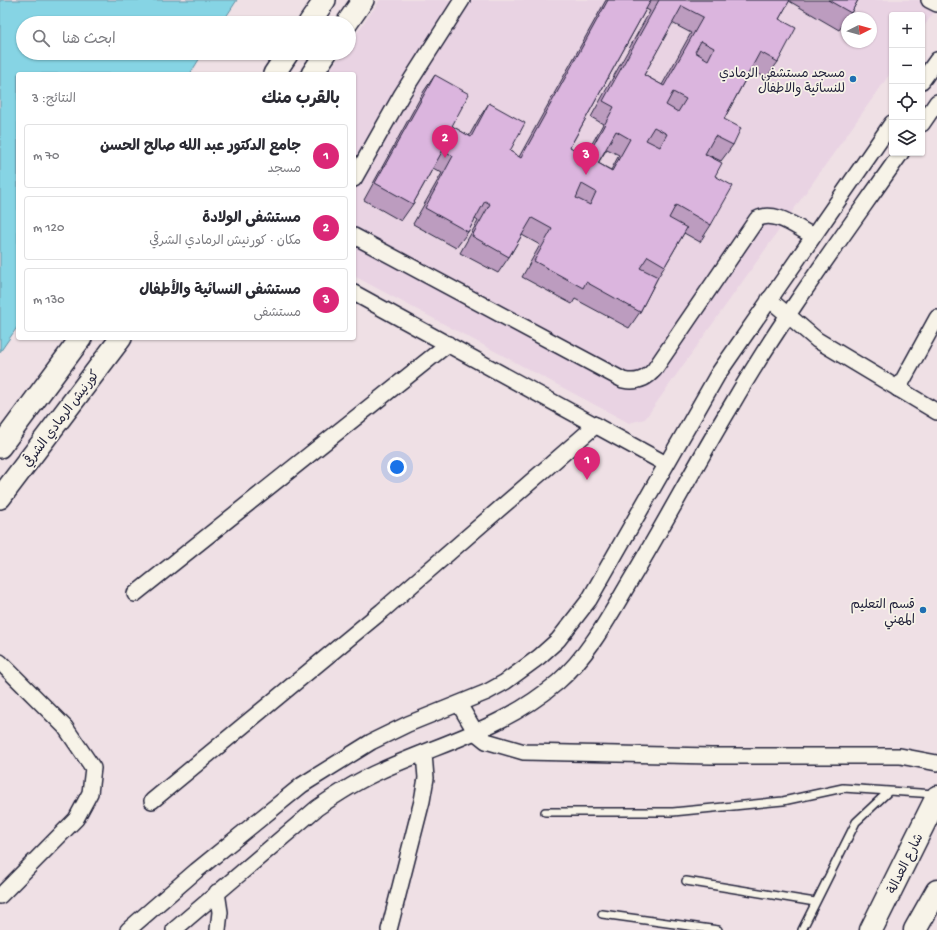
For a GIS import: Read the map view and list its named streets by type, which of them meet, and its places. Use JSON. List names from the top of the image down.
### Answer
{
  "streets": {
    "main road": ["كورنيش الرمادي الشرقي", "شارع العدالة"]
  },
  "places": ["مسجد مستشفى الرمادي للنسائية والاطفال", "قسم التعليم المهني"],
  "north": "right",
  "page": {
    "map_buttons": ["+", "−"],
    "search": "ابحث هنا",
    "heading": ["بالقرب منك", "النتائج: 3"],
    "list": [
      {
        "mark": "1",
        "name": "جامع الدكتور عبد الله صالح الحسن",
        "note": "مسجد",
        "value": "70 m"
      },
      {
        "mark": "2",
        "name": "مستشفى الولادة",
        "note": "مكان · كورنيش الرمادي الشرقي",
        "value": "120 m"
      },
      {
        "mark": "3",
        "name": "مستشفى النسائية والأطفال",
        "note": "مستشفى",
        "value": "130 m"
      }
    ],
    "pins": ["2", "3", "1"]
  }
}
